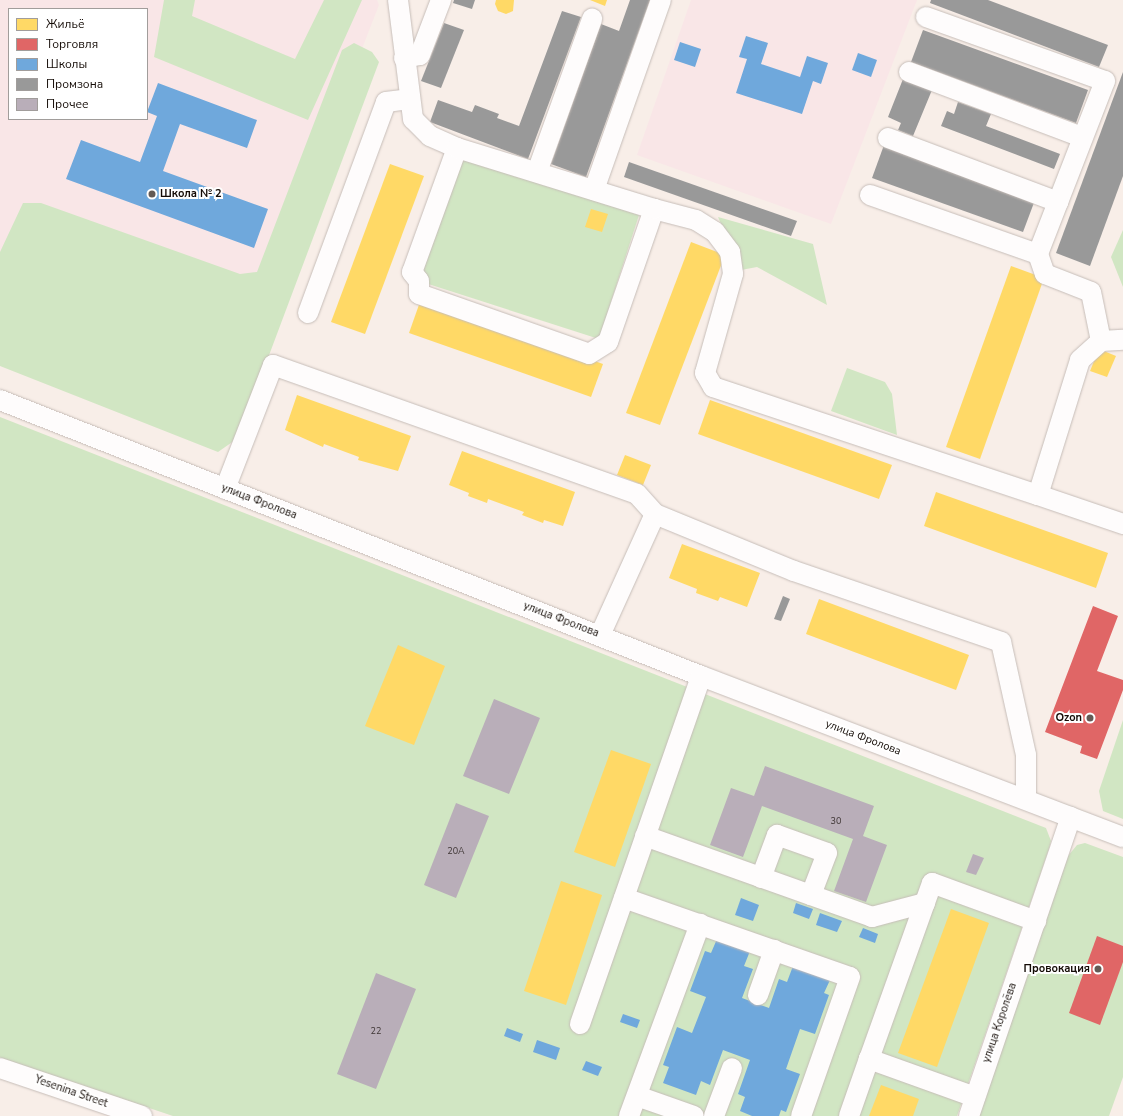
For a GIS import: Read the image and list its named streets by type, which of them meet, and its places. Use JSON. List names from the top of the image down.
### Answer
{
  "streets": {
    "street": ["улица Фролова", "улица Королёва", "Yesenina Street"]
  },
  "crossings": [
    ["улица Фролова", "улица Королёва"]
  ],
  "places": ["Школа № 2", "Ozon", "Провокация"],
  "house_numbers": ["30", "20А", "22"],
  "legend": [
    "Жильё",
    "Торговля",
    "Школы",
    "Промзона",
    "Прочее"
  ]
}
